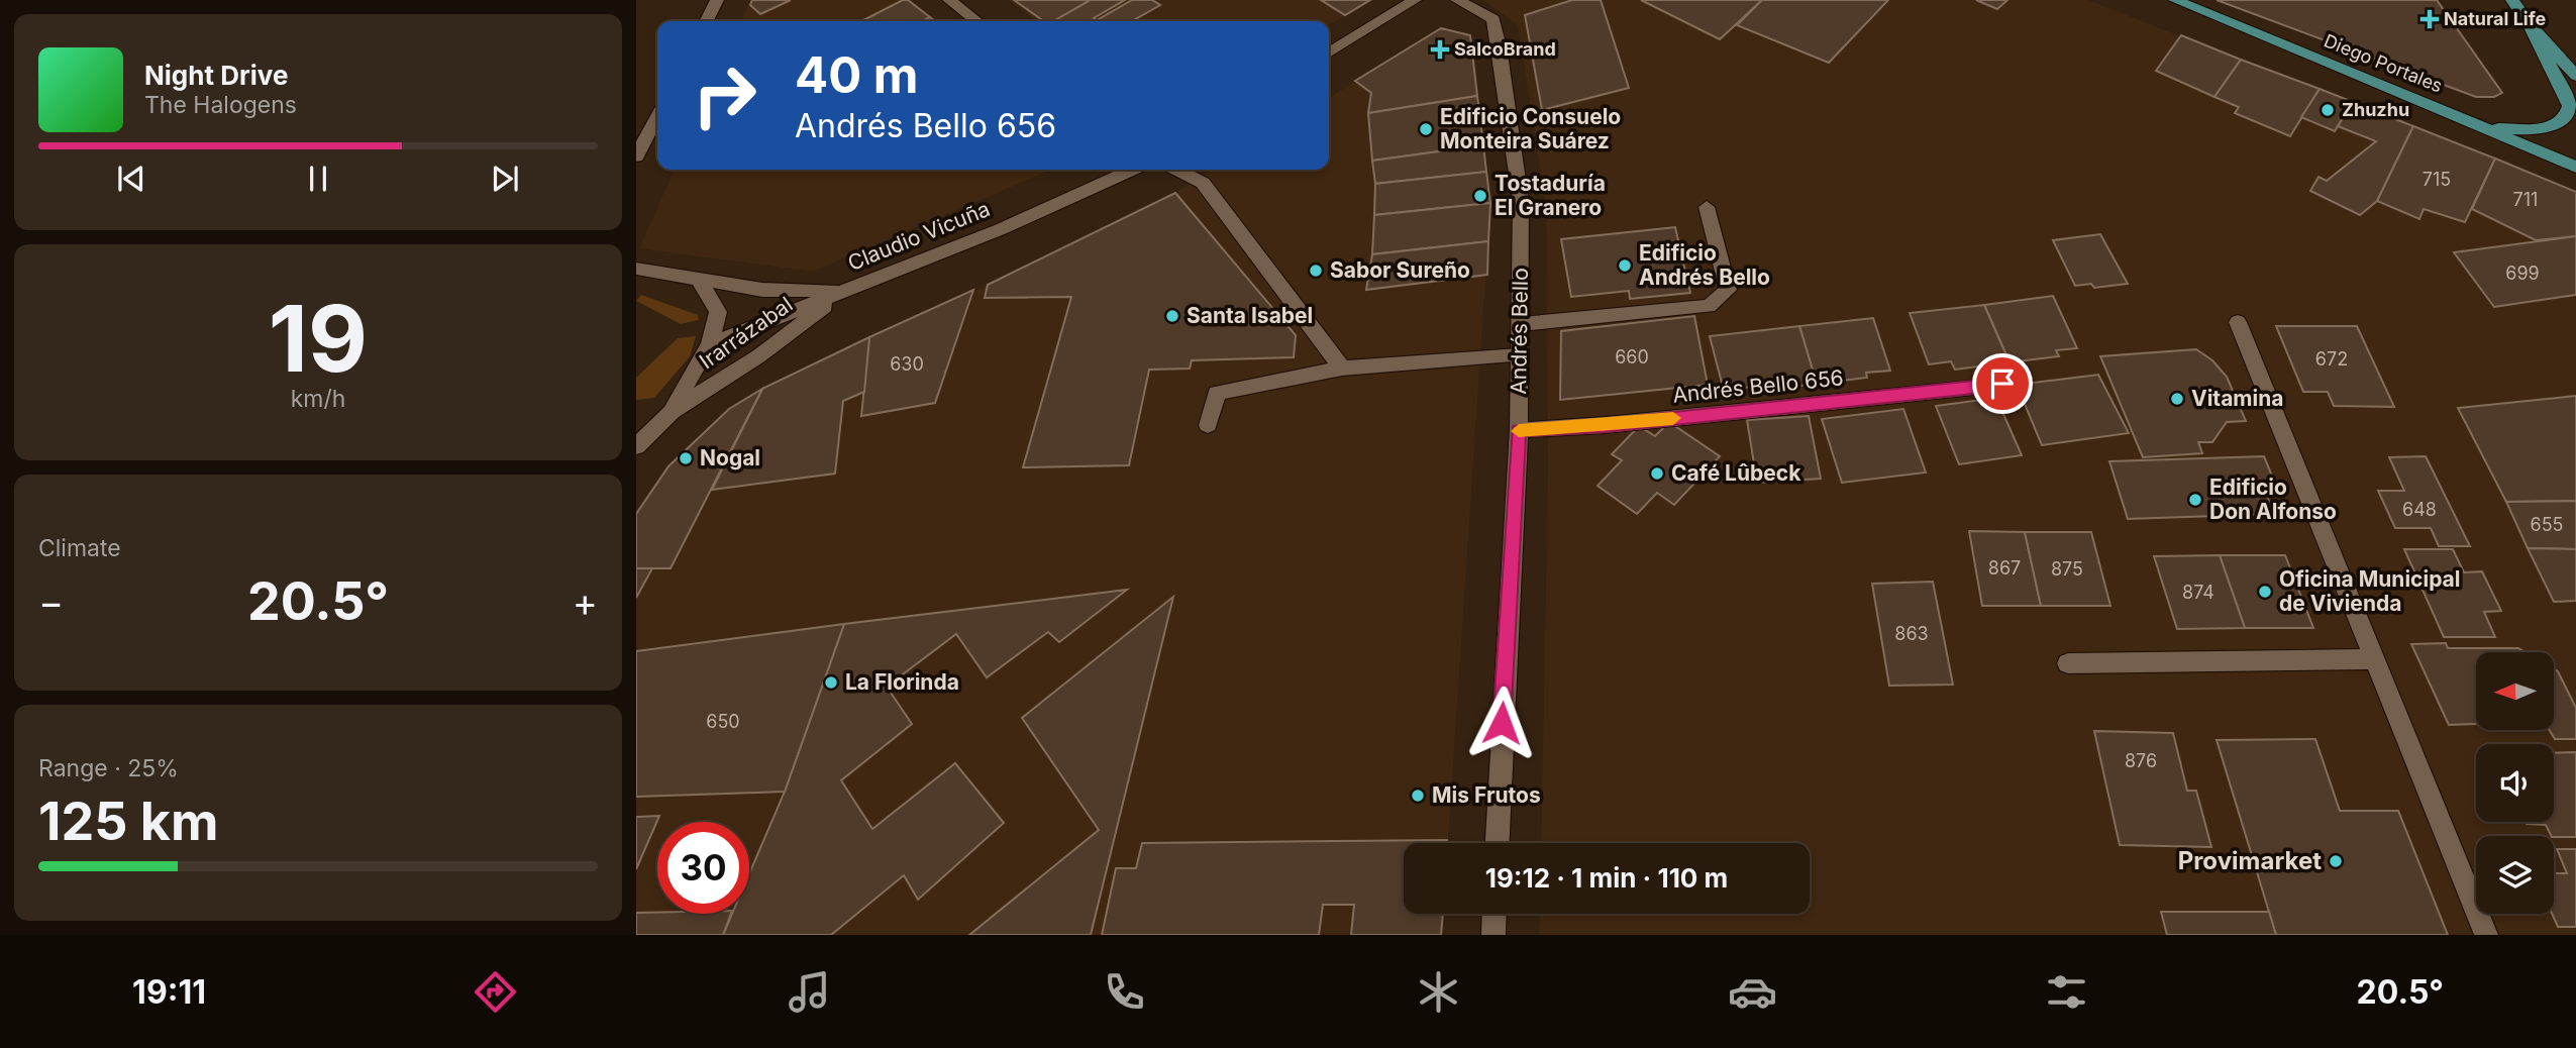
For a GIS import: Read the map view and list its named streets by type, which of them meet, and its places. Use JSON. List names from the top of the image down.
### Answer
{
  "streets": {
    "main road": ["Diego Portales"],
    "street": [
      "Claudio Vicuña",
      "Andrés Bello",
      "Irarrázabal",
      "Andrés Bello 656"
    ]
  },
  "crossings": [
    ["Claudio Vicuña", "Irarrázabal"],
    ["Andrés Bello", "Andrés Bello 656"]
  ],
  "places": {
    "health": ["Natural Life", "SalcoBrand"],
    "other": [
      "Zhuzhu",
      "Edificio Consuelo Monteira Suárez",
      "Tostaduría El Granero",
      "Edificio Andrés Bello",
      "Sabor Sureño",
      "Santa Isabel",
      "Vitamina",
      "Nogal",
      "Café Lûbeck",
      "Edificio Don Alfonso",
      "Oficina Municipal de Vivienda",
      "La Florinda",
      "Mis Frutos",
      "Provimarket"
    ]
  },
  "house_numbers": [
    "715",
    "711",
    "699",
    "660",
    "672",
    "630",
    "648",
    "655",
    "867",
    "875",
    "874",
    "863",
    "650",
    "876"
  ],
  "north": "left",
  "page": {
    "turn": ["40 m", "Andrés Bello 656"],
    "song": ["Night Drive", "The Halogens"],
    "tile": [
      ["19", "km/h"],
      "Climate",
      ["Range · 25%", "125 km"]
    ],
    "heat": ["−", "20.5°", "+"],
    "limit": "30",
    "trip": "19:12 · 1 min · 110 m",
    "tabs": ["19:11", "20.5°"]
  }
}
